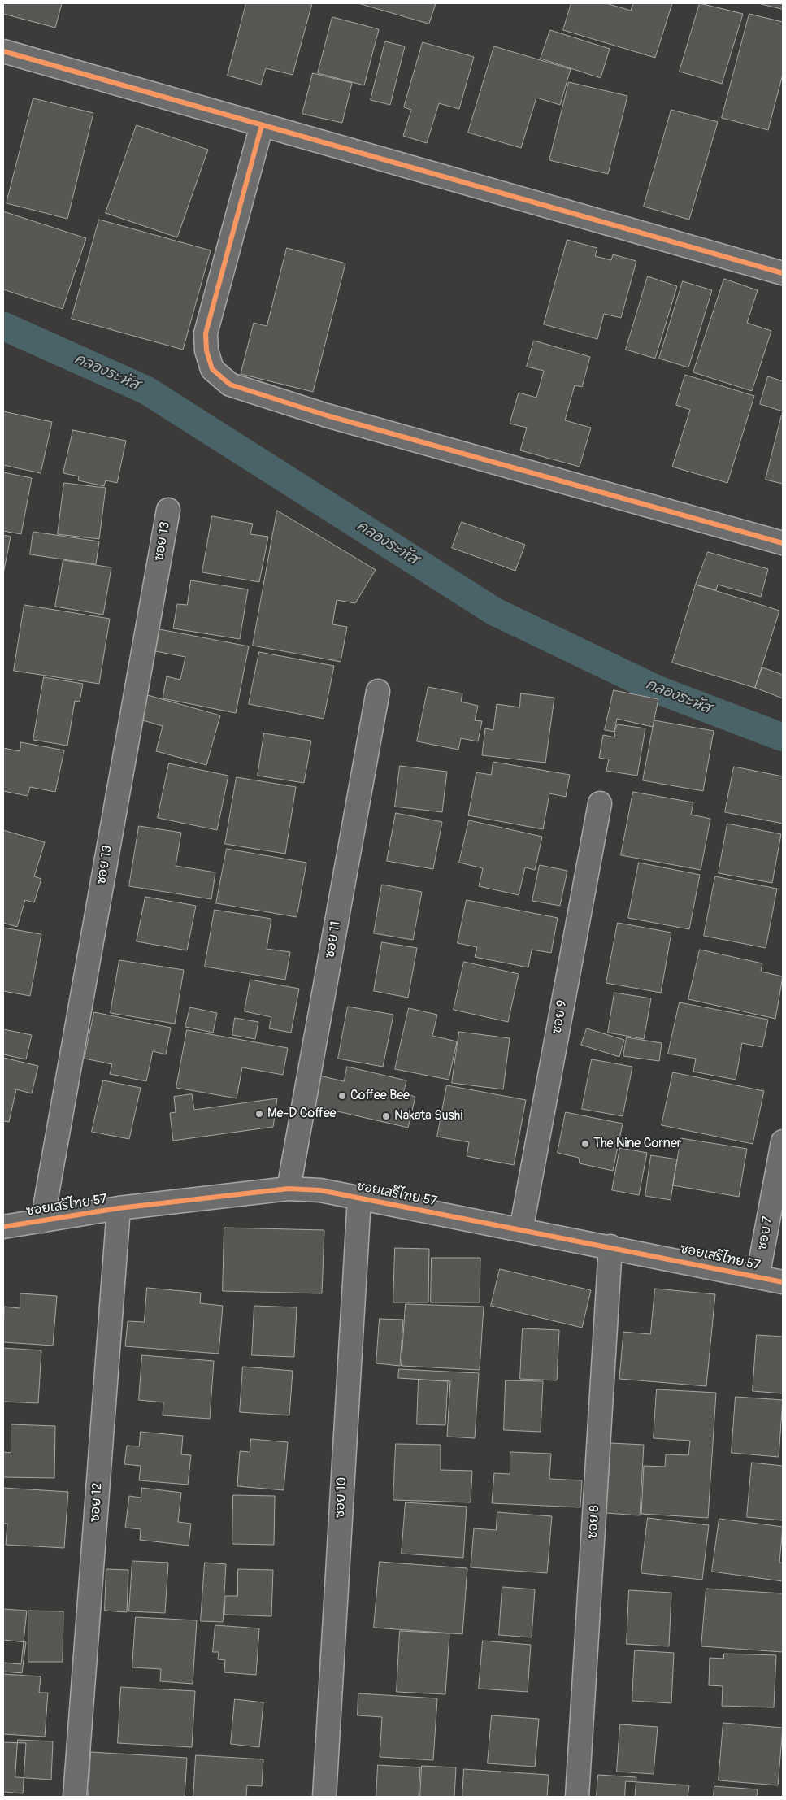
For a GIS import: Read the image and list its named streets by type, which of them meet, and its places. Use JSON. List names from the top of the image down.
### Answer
{
  "streets": {
    "street": [
      "ซอย 13",
      "ซอย 11",
      "ซอย 9",
      "ซอยเสรีไทย 57",
      "ซอย 7",
      "ซอย 10",
      "ซอย 12",
      "ซอย 8"
    ]
  },
  "crossings": [
    ["ซอย 13", "ซอยเสรีไทย 57"],
    ["ซอย 11", "ซอยเสรีไทย 57"],
    ["ซอย 9", "ซอยเสรีไทย 57"],
    ["ซอยเสรีไทย 57", "ซอย 7"],
    ["ซอยเสรีไทย 57", "ซอย 10"],
    ["ซอยเสรีไทย 57", "ซอย 12"],
    ["ซอยเสรีไทย 57", "ซอย 8"]
  ],
  "water": ["คลองระหัส"],
  "places": [
    "Coffee Bee",
    "Me-D Coffee",
    "Nakata Sushi",
    "The Nine Corner"
  ]
}
